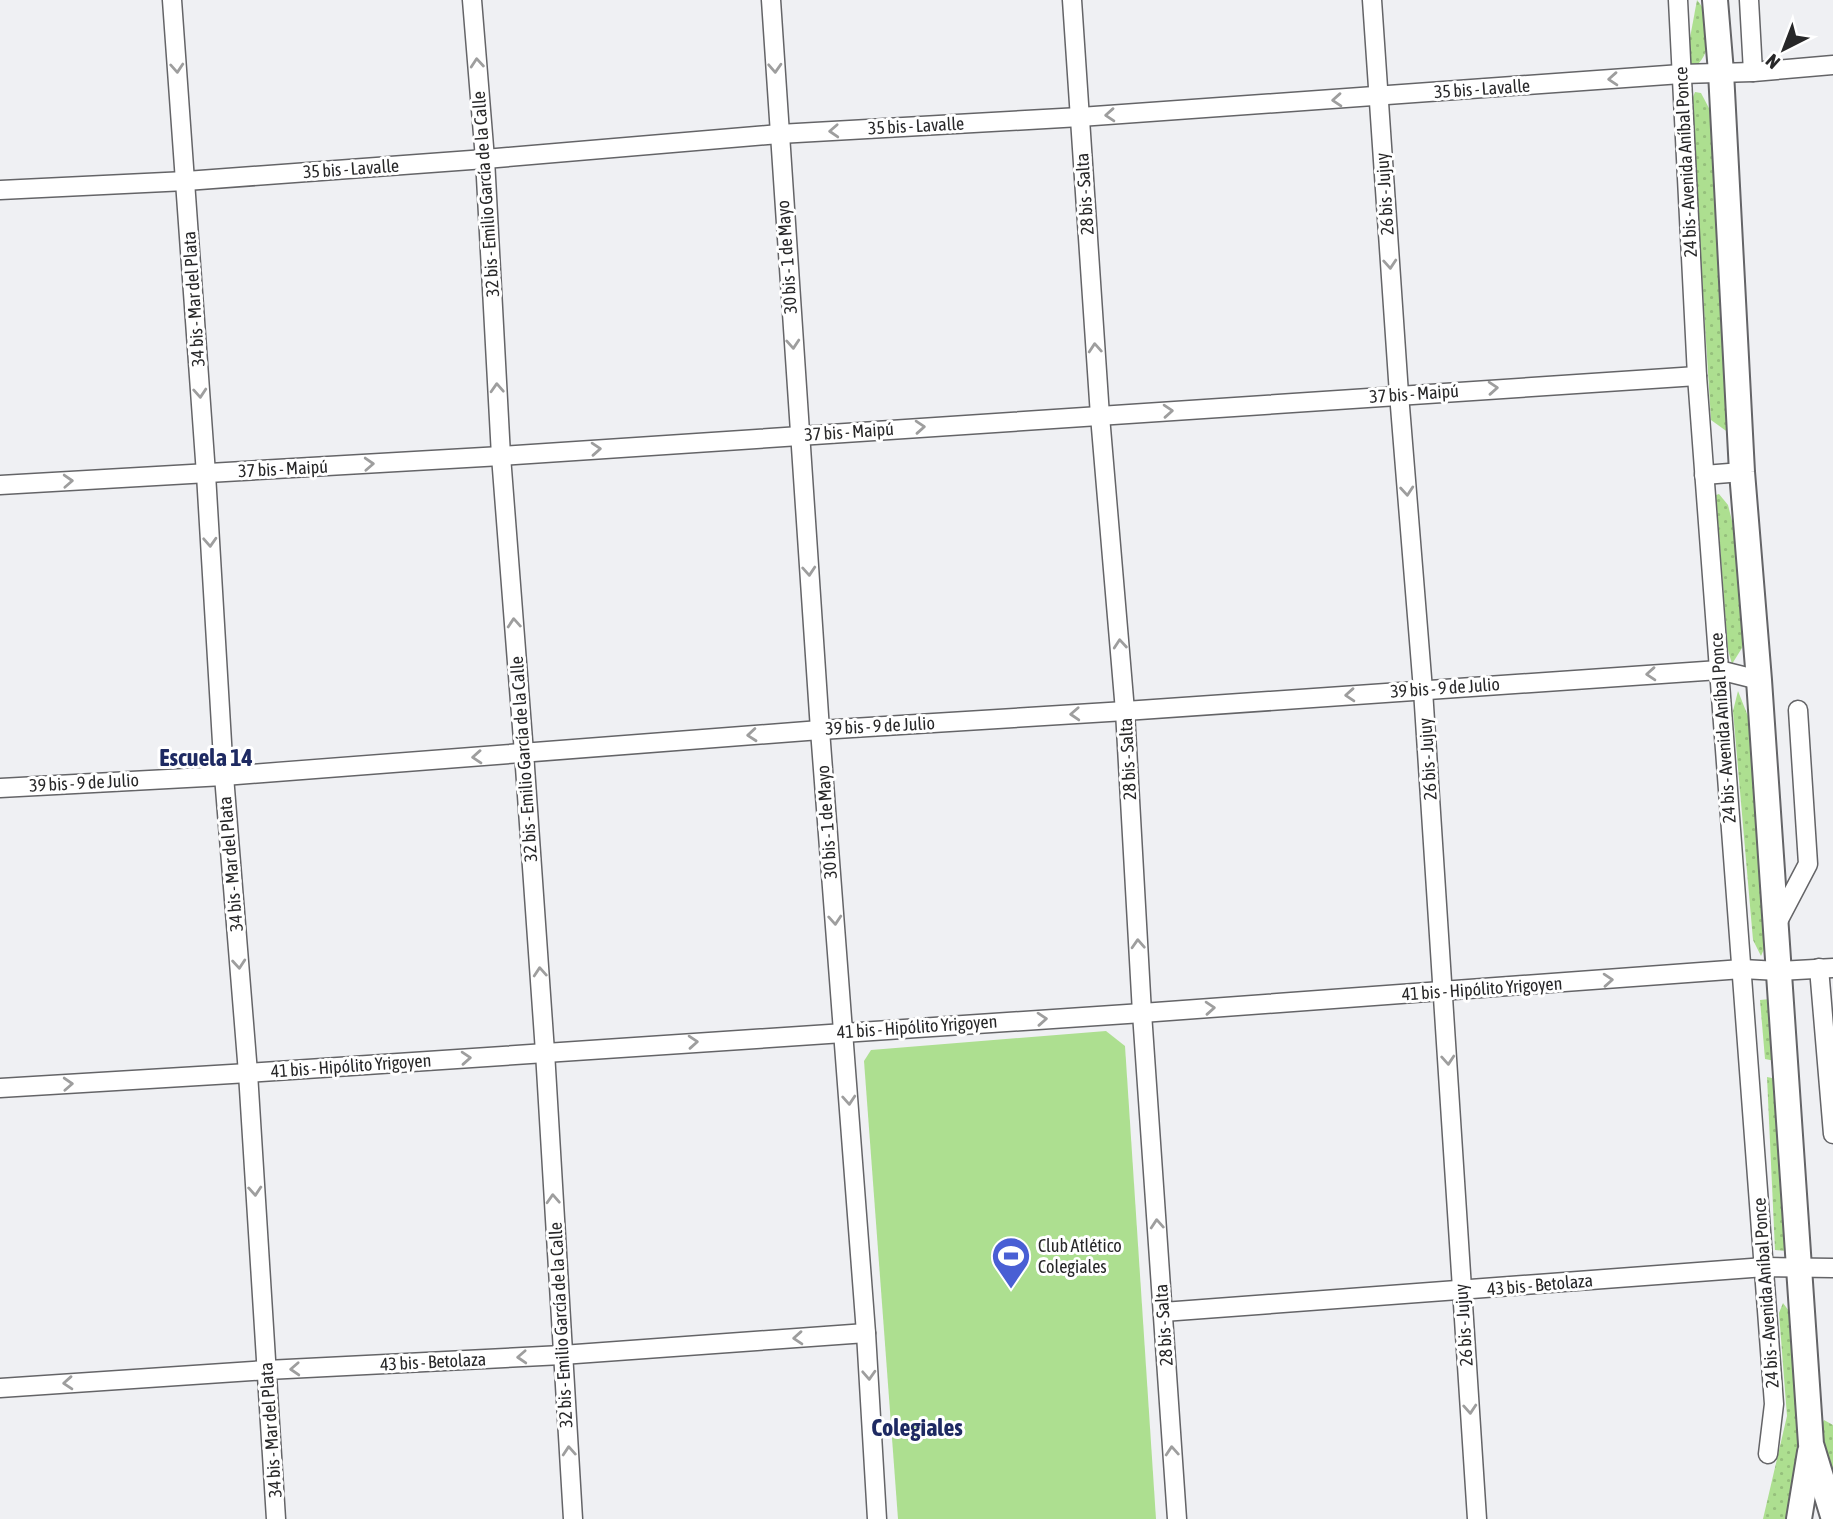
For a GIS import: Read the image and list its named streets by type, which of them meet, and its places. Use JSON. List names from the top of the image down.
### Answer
{
  "streets": {
    "main road": ["24 bis - Avenida Aníbal Ponce"],
    "street": [
      "35 bis - Lavalle",
      "32 bis - Emilio García de la Calle",
      "28 bis - Salta",
      "26 bis - Jujuy",
      "30 bis - 1 de Mayo",
      "34 bis - Mar del Plata",
      "37 bis - Maipú",
      "39 bis - 9 de Julio",
      "41 bis - Hipólito Yrigoyen",
      "43 bis - Betolaza"
    ]
  },
  "crossings": [
    ["35 bis - Lavalle", "24 bis - Avenida Aníbal Ponce"],
    ["35 bis - Lavalle", "32 bis - Emilio García de la Calle"],
    ["35 bis - Lavalle", "28 bis - Salta"],
    ["35 bis - Lavalle", "26 bis - Jujuy"],
    ["35 bis - Lavalle", "30 bis - 1 de Mayo"],
    ["35 bis - Lavalle", "34 bis - Mar del Plata"],
    ["24 bis - Avenida Aníbal Ponce", "37 bis - Maipú"],
    ["24 bis - Avenida Aníbal Ponce", "39 bis - 9 de Julio"],
    ["24 bis - Avenida Aníbal Ponce", "41 bis - Hipólito Yrigoyen"],
    ["24 bis - Avenida Aníbal Ponce", "43 bis - Betolaza"],
    ["32 bis - Emilio García de la Calle", "37 bis - Maipú"],
    ["32 bis - Emilio García de la Calle", "39 bis - 9 de Julio"],
    ["32 bis - Emilio García de la Calle", "41 bis - Hipólito Yrigoyen"],
    ["32 bis - Emilio García de la Calle", "43 bis - Betolaza"],
    ["28 bis - Salta", "37 bis - Maipú"],
    ["28 bis - Salta", "39 bis - 9 de Julio"],
    ["28 bis - Salta", "41 bis - Hipólito Yrigoyen"],
    ["28 bis - Salta", "43 bis - Betolaza"],
    ["26 bis - Jujuy", "37 bis - Maipú"],
    ["26 bis - Jujuy", "39 bis - 9 de Julio"],
    ["26 bis - Jujuy", "41 bis - Hipólito Yrigoyen"],
    ["26 bis - Jujuy", "43 bis - Betolaza"],
    ["30 bis - 1 de Mayo", "37 bis - Maipú"],
    ["30 bis - 1 de Mayo", "39 bis - 9 de Julio"],
    ["30 bis - 1 de Mayo", "41 bis - Hipólito Yrigoyen"],
    ["30 bis - 1 de Mayo", "43 bis - Betolaza"],
    ["34 bis - Mar del Plata", "37 bis - Maipú"],
    ["34 bis - Mar del Plata", "39 bis - 9 de Julio"],
    ["34 bis - Mar del Plata", "41 bis - Hipólito Yrigoyen"],
    ["34 bis - Mar del Plata", "43 bis - Betolaza"]
  ],
  "one_way": [
    "35 bis - Lavalle",
    "32 bis - Emilio García de la Calle",
    "28 bis - Salta",
    "26 bis - Jujuy",
    "30 bis - 1 de Mayo",
    "34 bis - Mar del Plata",
    "37 bis - Maipú",
    "39 bis - 9 de Julio",
    "41 bis - Hipólito Yrigoyen",
    "43 bis - Betolaza"
  ],
  "districts": ["Escuela 14", "Colegiales"],
  "places": {
    "sports": ["Club Atlético Colegiales"]
  },
  "north": "bottom left"
}
